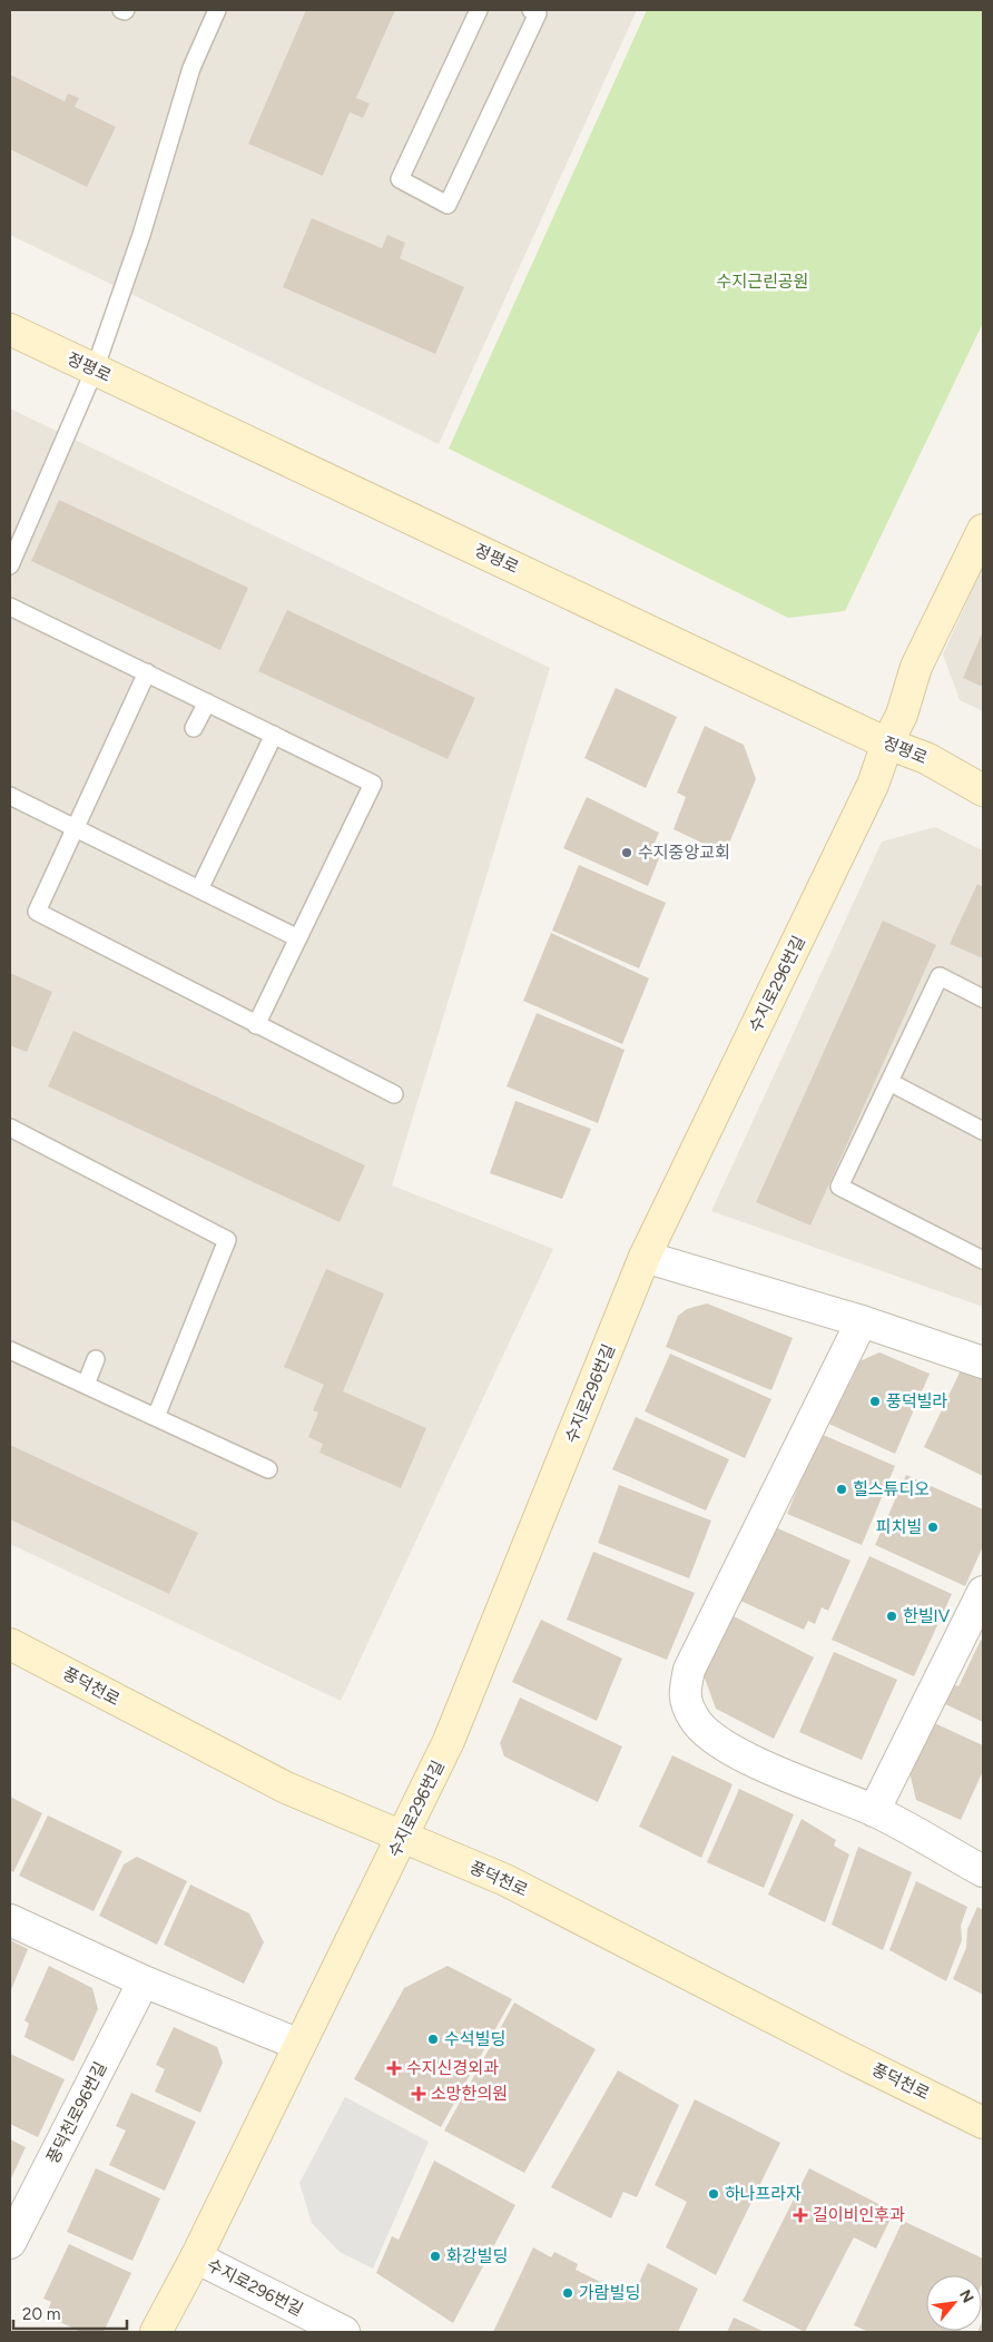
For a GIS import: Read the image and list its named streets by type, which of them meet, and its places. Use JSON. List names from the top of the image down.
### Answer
{
  "streets": {
    "street": [
      "정평로",
      "수지로296번길",
      "풍덕천로",
      "풍덕천로96번길"
    ]
  },
  "crossings": [
    ["정평로", "수지로296번길"],
    ["수지로296번길", "풍덕천로"]
  ],
  "parks": ["수지근린공원"],
  "places": {
    "other": [
      "수지중앙교회",
      "풍덕빌라",
      "힐스튜디오",
      "피치빌",
      "한빌IV",
      "수석빌딩",
      "하나프라자",
      "화강빌딩",
      "가람빌딩"
    ],
    "health": ["수지신경외과", "소망한의원", "길이비인후과"]
  },
  "scale_bar": "20 m",
  "north": "top right"
}
